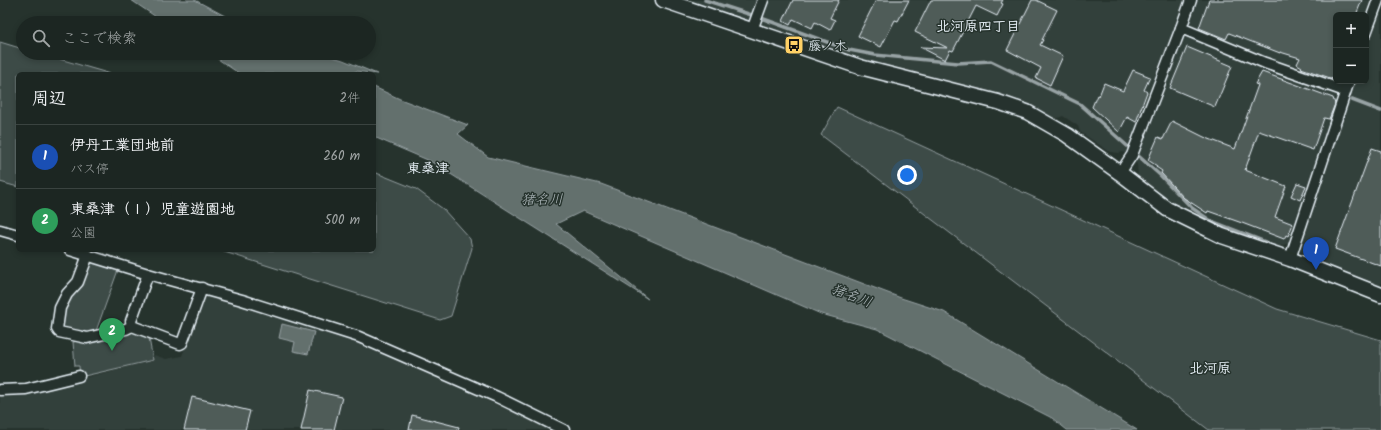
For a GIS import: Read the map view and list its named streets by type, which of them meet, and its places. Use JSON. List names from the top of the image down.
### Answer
{
  "districts": ["北河原四丁目", "東桑津", "北河原"],
  "water": ["猪名川"],
  "places": {
    "bus stop": ["藤ノ木"]
  },
  "page": {
    "map_buttons": ["+", "−"],
    "search": "ここで検索",
    "heading": ["周辺", "2件"],
    "list": [
      {
        "mark": "1",
        "name": "伊丹工業団地前",
        "note": "バス停",
        "value": "260 m"
      },
      {
        "mark": "2",
        "name": "東桑津（Ⅰ）児童遊園地",
        "note": "公園",
        "value": "500 m"
      }
    ],
    "pins": ["1", "2"]
  }
}
